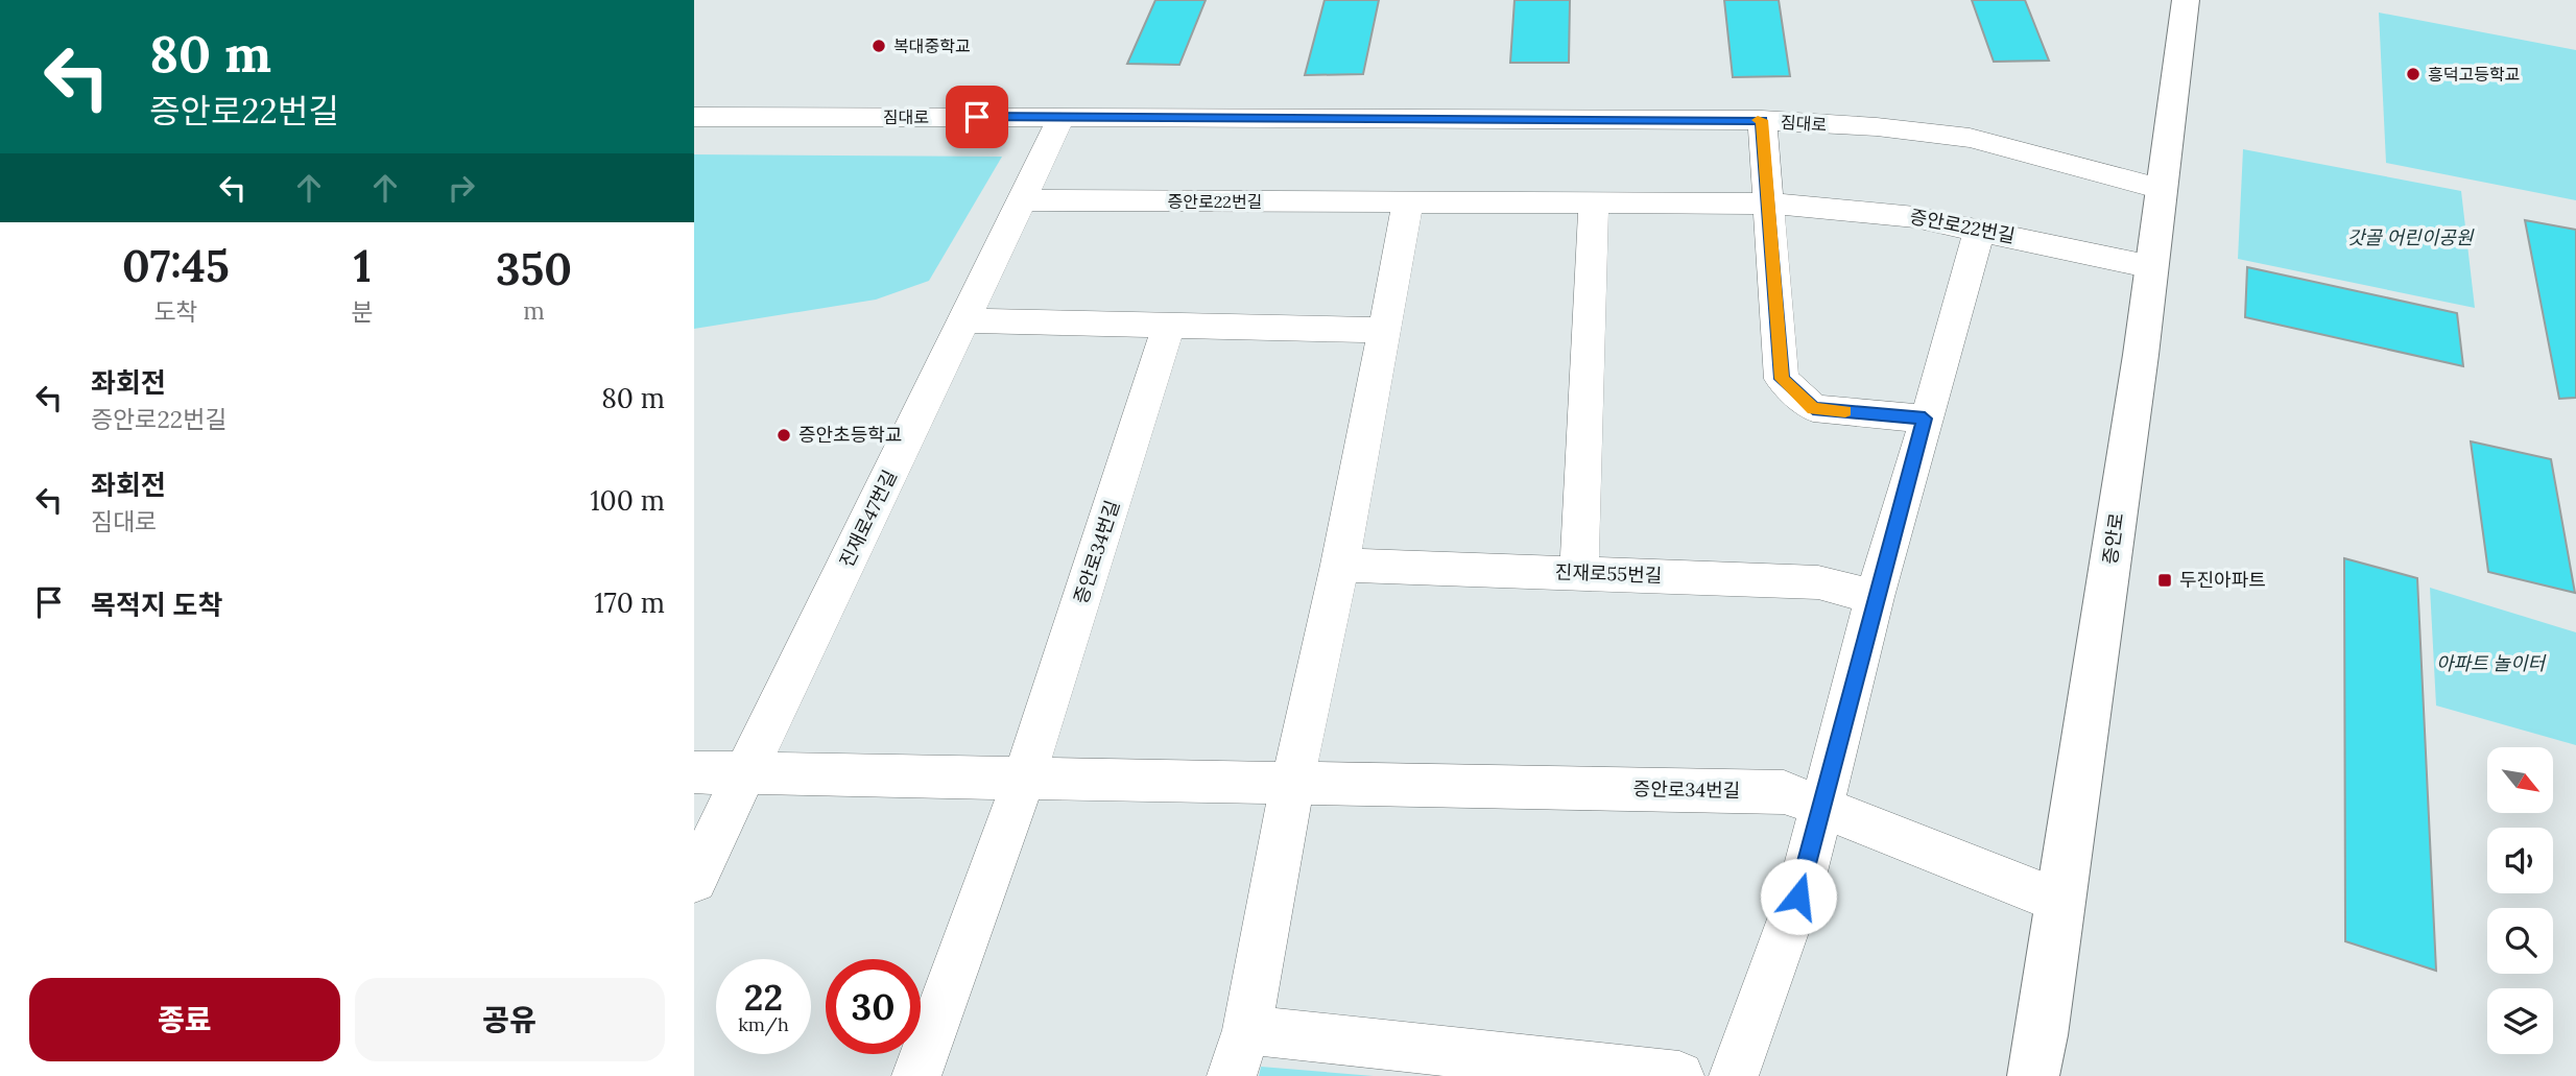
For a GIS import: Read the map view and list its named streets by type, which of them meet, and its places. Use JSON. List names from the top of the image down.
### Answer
{
  "streets": {
    "street": [
      "짐대로",
      "증안로22번길",
      "진재로47번길",
      "증안로",
      "증안로34번길",
      "진재로55번길"
    ]
  },
  "crossings": [
    ["짐대로", "진재로47번길"],
    ["짐대로", "증안로"],
    ["증안로22번길", "진재로47번길"],
    ["증안로22번길", "증안로"],
    ["진재로47번길", "증안로34번길"],
    ["증안로", "증안로34번길"]
  ],
  "parks": ["갓골 어린이공원", "아파트 놀이터"],
  "places": {
    "other": ["복대중학교", "흥덕고등학교", "증안초등학교"],
    "transit": ["두진아파트"]
  },
  "north": "bottom right",
  "page": {
    "turn": ["80 m", "증안로22번길"],
    "eta": [
      "07:45",
      "도착",
      "1",
      "분",
      "350",
      "m"
    ],
    "list": [
      {
        "name": "좌회전",
        "note": "증안로22번길",
        "value": "80 m"
      },
      {
        "name": "좌회전",
        "note": "짐대로",
        "value": "100 m"
      },
      {
        "name": "목적지 도착",
        "value": "170 m"
      }
    ],
    "speed": "22 km/h",
    "limit": "30",
    "buttons": ["종료", "공유"]
  }
}
